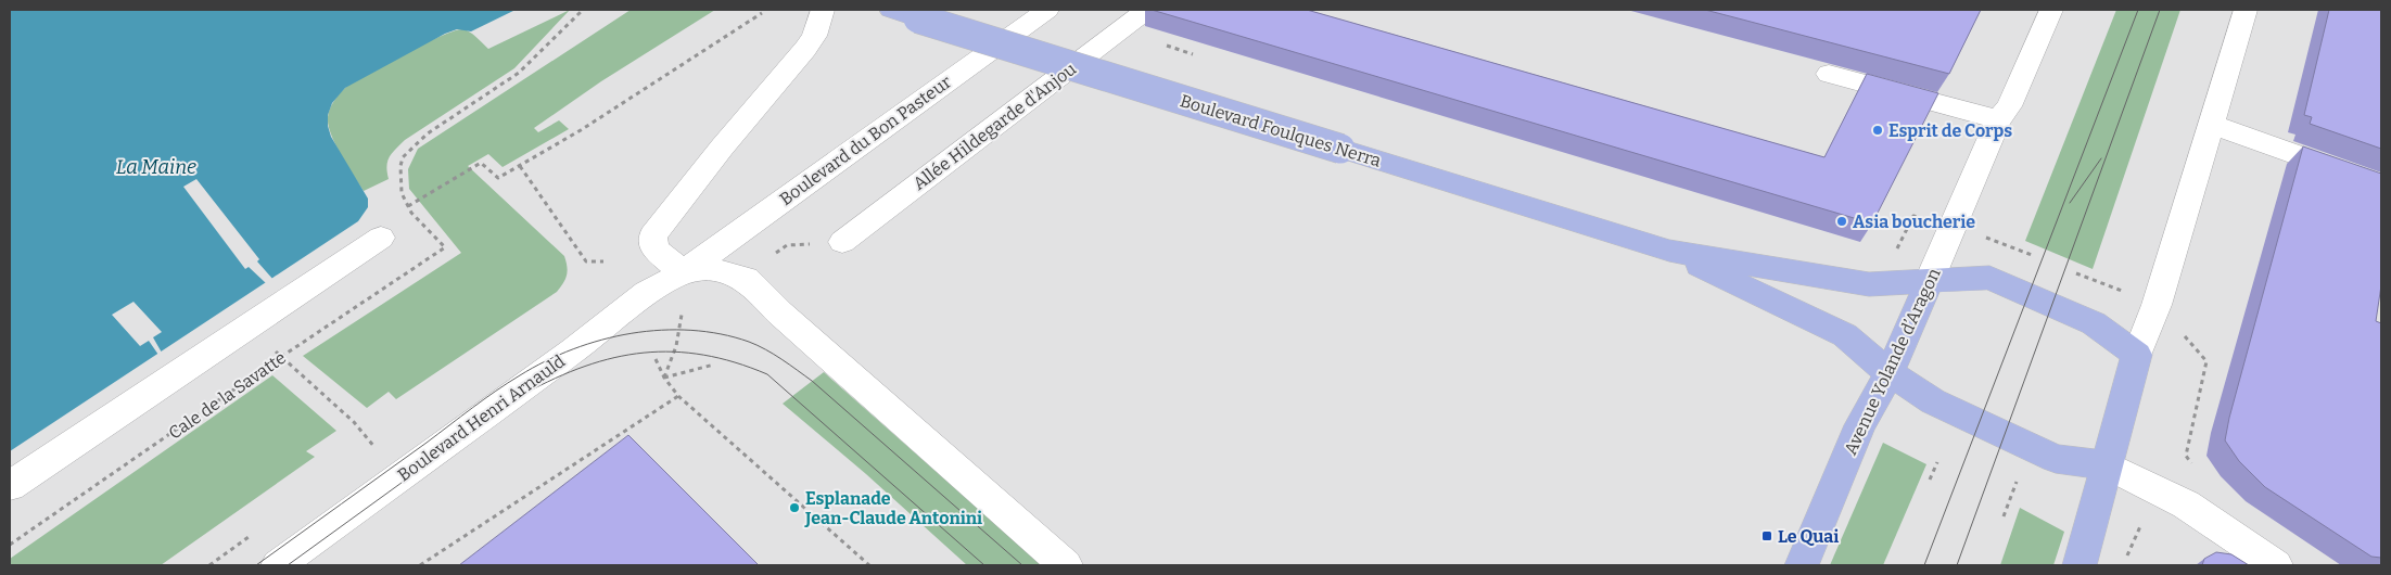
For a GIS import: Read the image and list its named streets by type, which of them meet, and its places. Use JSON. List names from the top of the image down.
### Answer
{
  "streets": {
    "main road": ["Boulevard Foulques Nerra", "Avenue Yolande d’Aragon"],
    "street": ["Allée Hildegarde d'Anjou", "Boulevard du Bon Pasteur", "Boulevard Henri Arnauld"],
    "path": ["Cale de la Savatte"]
  },
  "crossings": [
    ["Boulevard Foulques Nerra", "Avenue Yolande d’Aragon"],
    ["Boulevard du Bon Pasteur", "Boulevard Henri Arnauld"]
  ],
  "water": ["La Maine"],
  "places": {
    "other": ["Esprit de Corps", "Asia boucherie", "Esplanade Jean-Claude Antonini"],
    "transit": ["Le Quai"]
  }
}
